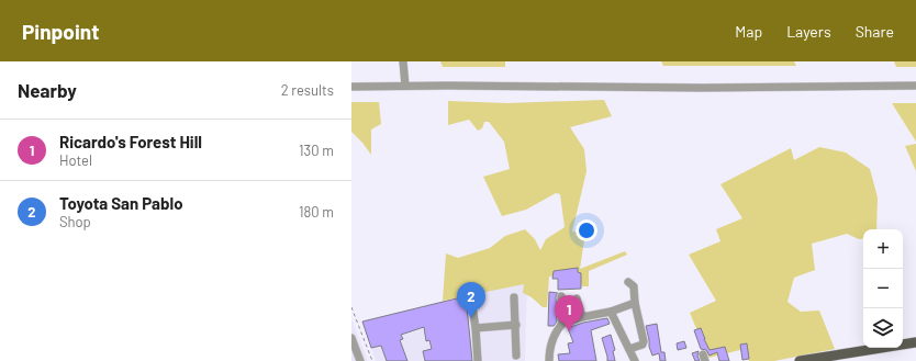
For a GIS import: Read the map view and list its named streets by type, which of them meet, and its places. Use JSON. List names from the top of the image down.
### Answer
{
  "page": {
    "header": "Pinpoint",
    "nav": ["Map", "Layers", "Share"],
    "heading": ["Nearby", "2 results"],
    "list": [
      {
        "mark": "1",
        "name": "Ricardo's Forest Hill",
        "note": "Hotel",
        "value": "130 m"
      },
      {
        "mark": "2",
        "name": "Toyota San Pablo",
        "note": "Shop",
        "value": "180 m"
      }
    ],
    "map_buttons": ["+", "−"],
    "pins": ["2", "1"]
  }
}
